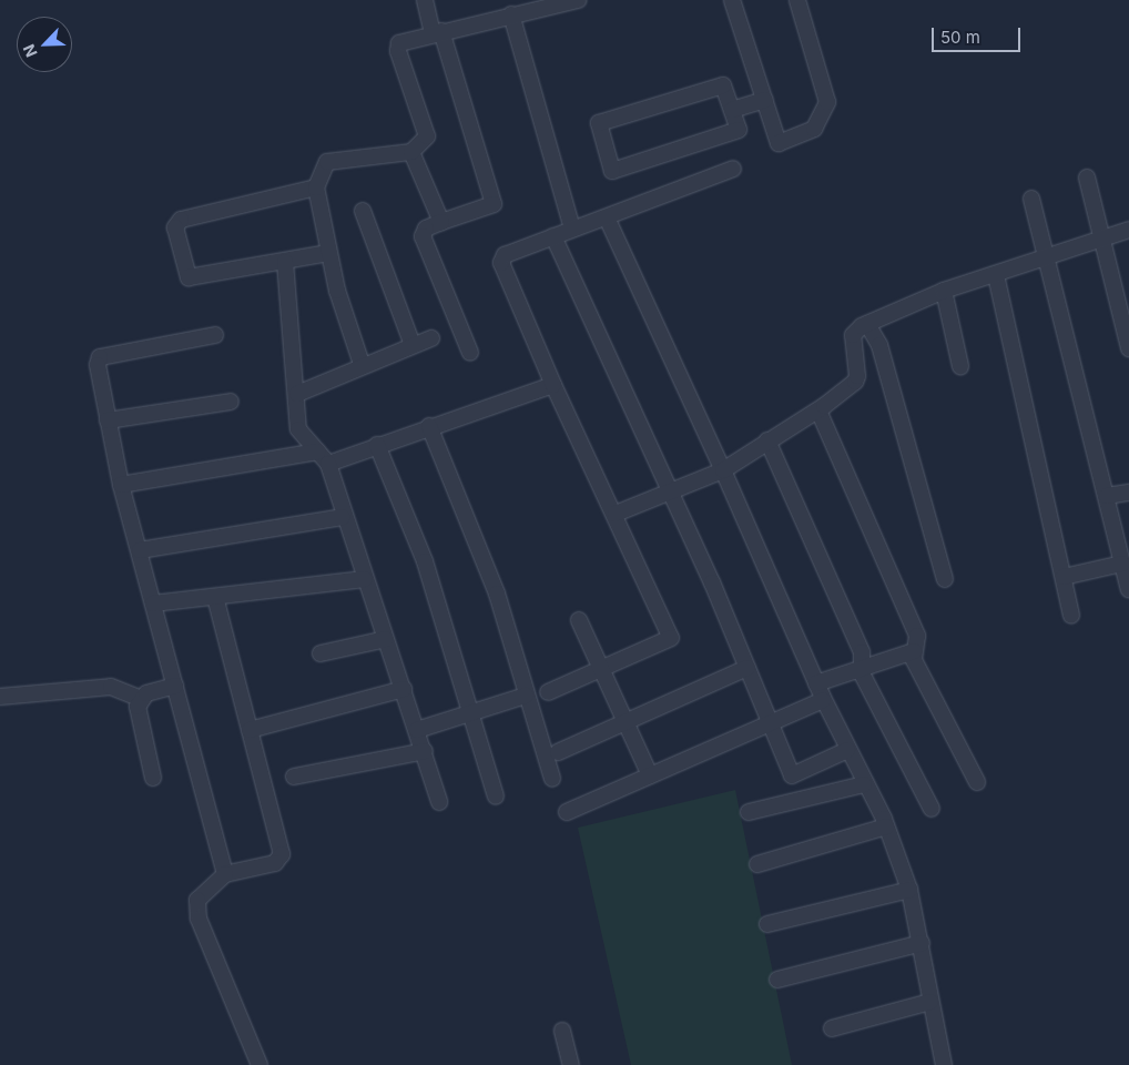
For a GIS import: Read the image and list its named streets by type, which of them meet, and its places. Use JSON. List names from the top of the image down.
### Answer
{
  "scale_bar": "50 m",
  "north": "bottom left"
}
